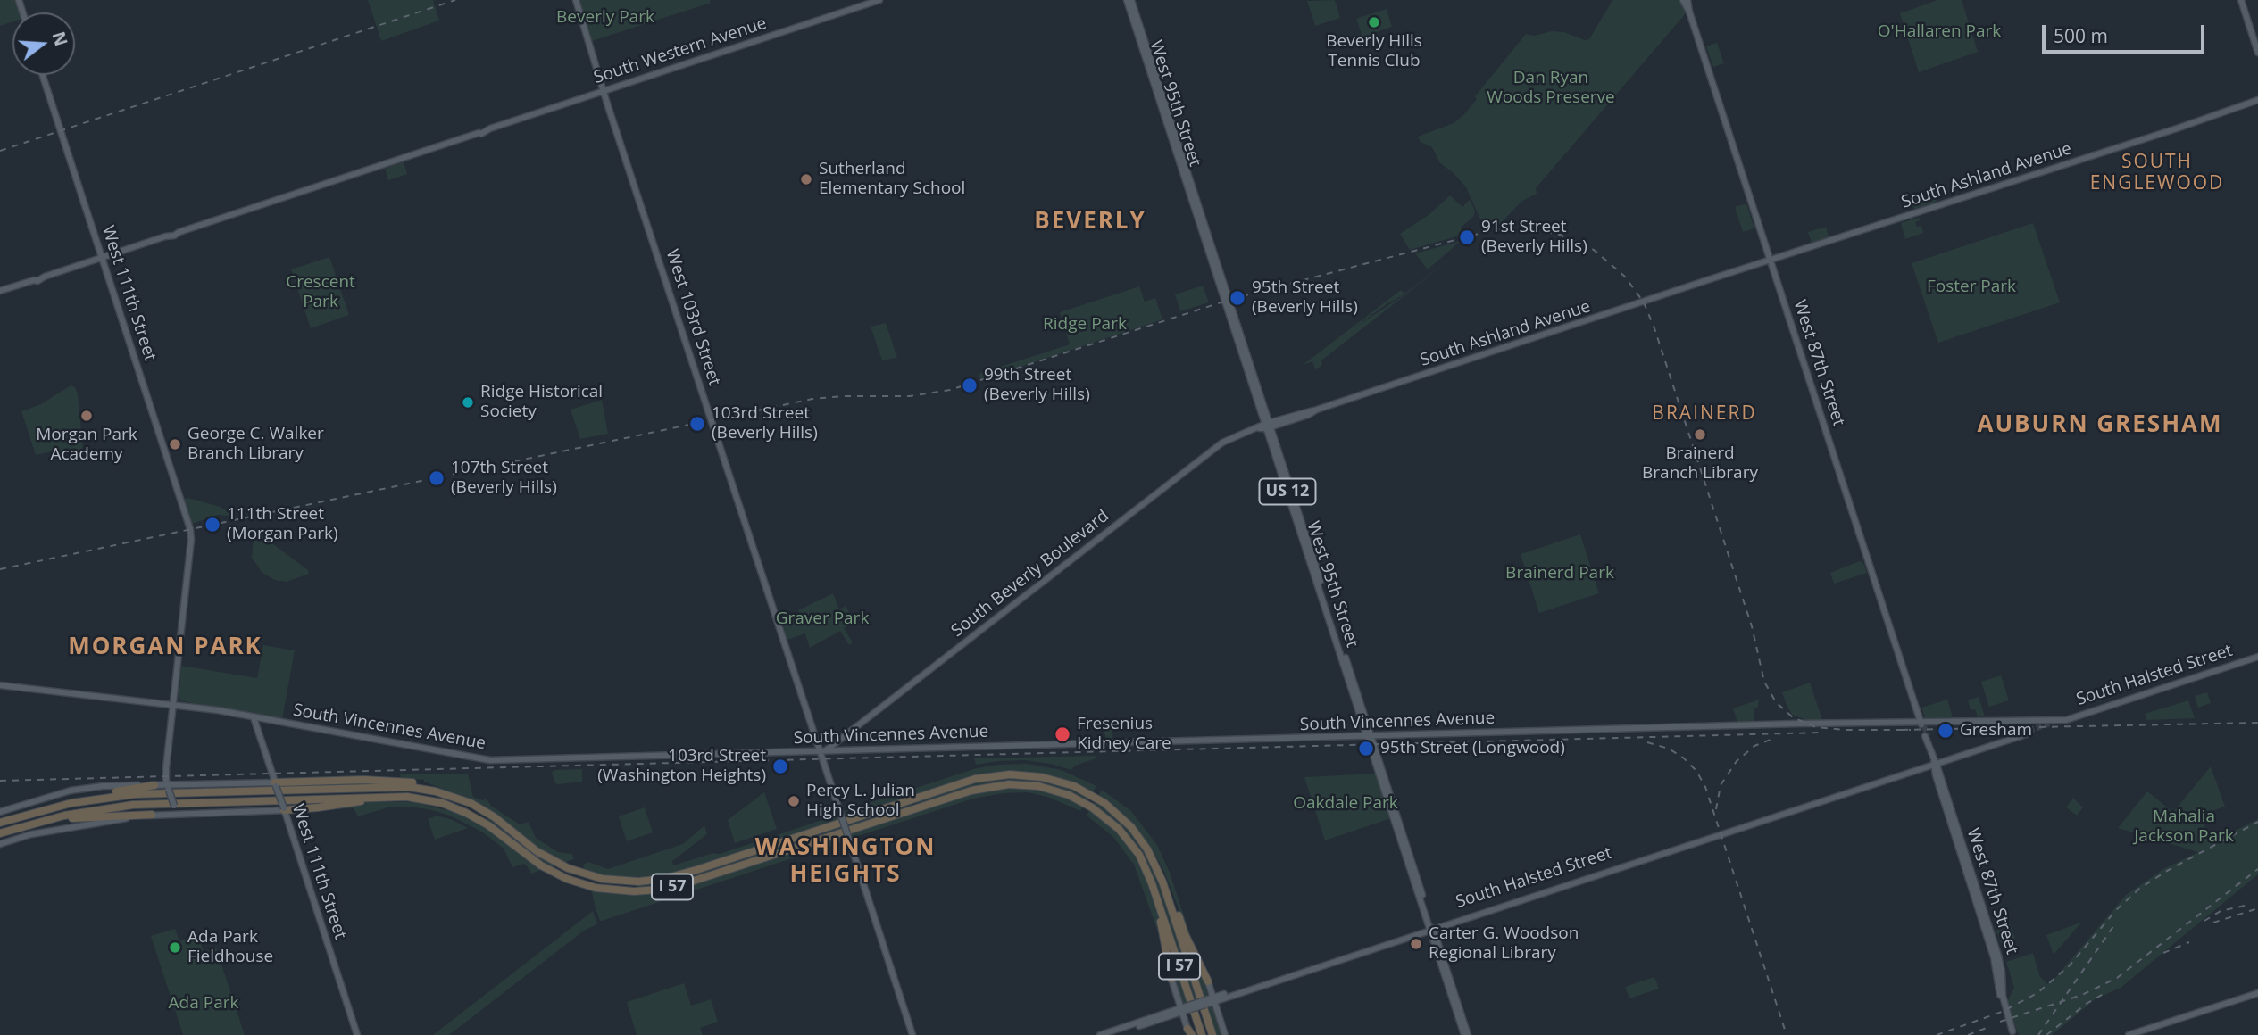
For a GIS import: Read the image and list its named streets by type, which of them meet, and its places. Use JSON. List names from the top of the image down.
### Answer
{
  "streets": {
    "highway": ["I 57"],
    "main road": [
      "South Western Avenue",
      "West 95th Street",
      "South Ashland Avenue",
      "West 111th Street",
      "West 103rd Street",
      "West 87th Street",
      "US 12",
      "South Beverly Boulevard",
      "South Halsted Street",
      "South Vincennes Avenue"
    ]
  },
  "crossings": [
    ["South Western Avenue", "West 111th Street"],
    ["South Western Avenue", "West 103rd Street"],
    ["West 95th Street", "South Ashland Avenue"],
    ["West 95th Street", "South Beverly Boulevard"],
    ["West 95th Street", "South Halsted Street"],
    ["West 95th Street", "South Vincennes Avenue"],
    ["South Ashland Avenue", "West 87th Street"],
    ["South Ashland Avenue", "South Beverly Boulevard"],
    ["West 111th Street", "South Vincennes Avenue"],
    ["West 103rd Street", "South Beverly Boulevard"],
    ["West 103rd Street", "South Vincennes Avenue"],
    ["West 87th Street", "South Halsted Street"],
    ["West 87th Street", "South Vincennes Avenue"],
    ["South Beverly Boulevard", "South Vincennes Avenue"],
    ["South Halsted Street", "South Vincennes Avenue"]
  ],
  "districts": [
    "SOUTH ENGLEWOOD",
    "BEVERLY",
    "BRAINERD",
    "AUBURN GRESHAM",
    "MORGAN PARK",
    "WASHINGTON HEIGHTS"
  ],
  "parks": [
    "Beverly Park",
    "O'Hallaren Park",
    "Dan Ryan Woods Preserve",
    "Crescent Park",
    "Foster Park",
    "Ridge Park",
    "Brainerd Park",
    "Graver Park",
    "Oakdale Park",
    "Mahalia Jackson Park",
    "Ada Park"
  ],
  "places": [
    "Beverly Hills Tennis Club",
    "Sutherland Elementary School",
    "91st Street (Beverly Hills)",
    "95th Street (Beverly Hills)",
    "99th Street (Beverly Hills)",
    "Ridge Historical Society",
    "Morgan Park Academy",
    "103rd Street (Beverly Hills)",
    "Brainerd Branch Library",
    "George C. Walker Branch Library",
    "107th Street (Beverly Hills)",
    "111th Street (Morgan Park)",
    "Gresham",
    "Fresenius Kidney Care",
    "95th Street (Longwood)",
    "103rd Street (Washington Heights)",
    "Percy L. Julian High School",
    "Carter G. Woodson Regional Library",
    "Ada Park Fieldhouse"
  ],
  "scale_bar": "500 m",
  "north": "right"
}
